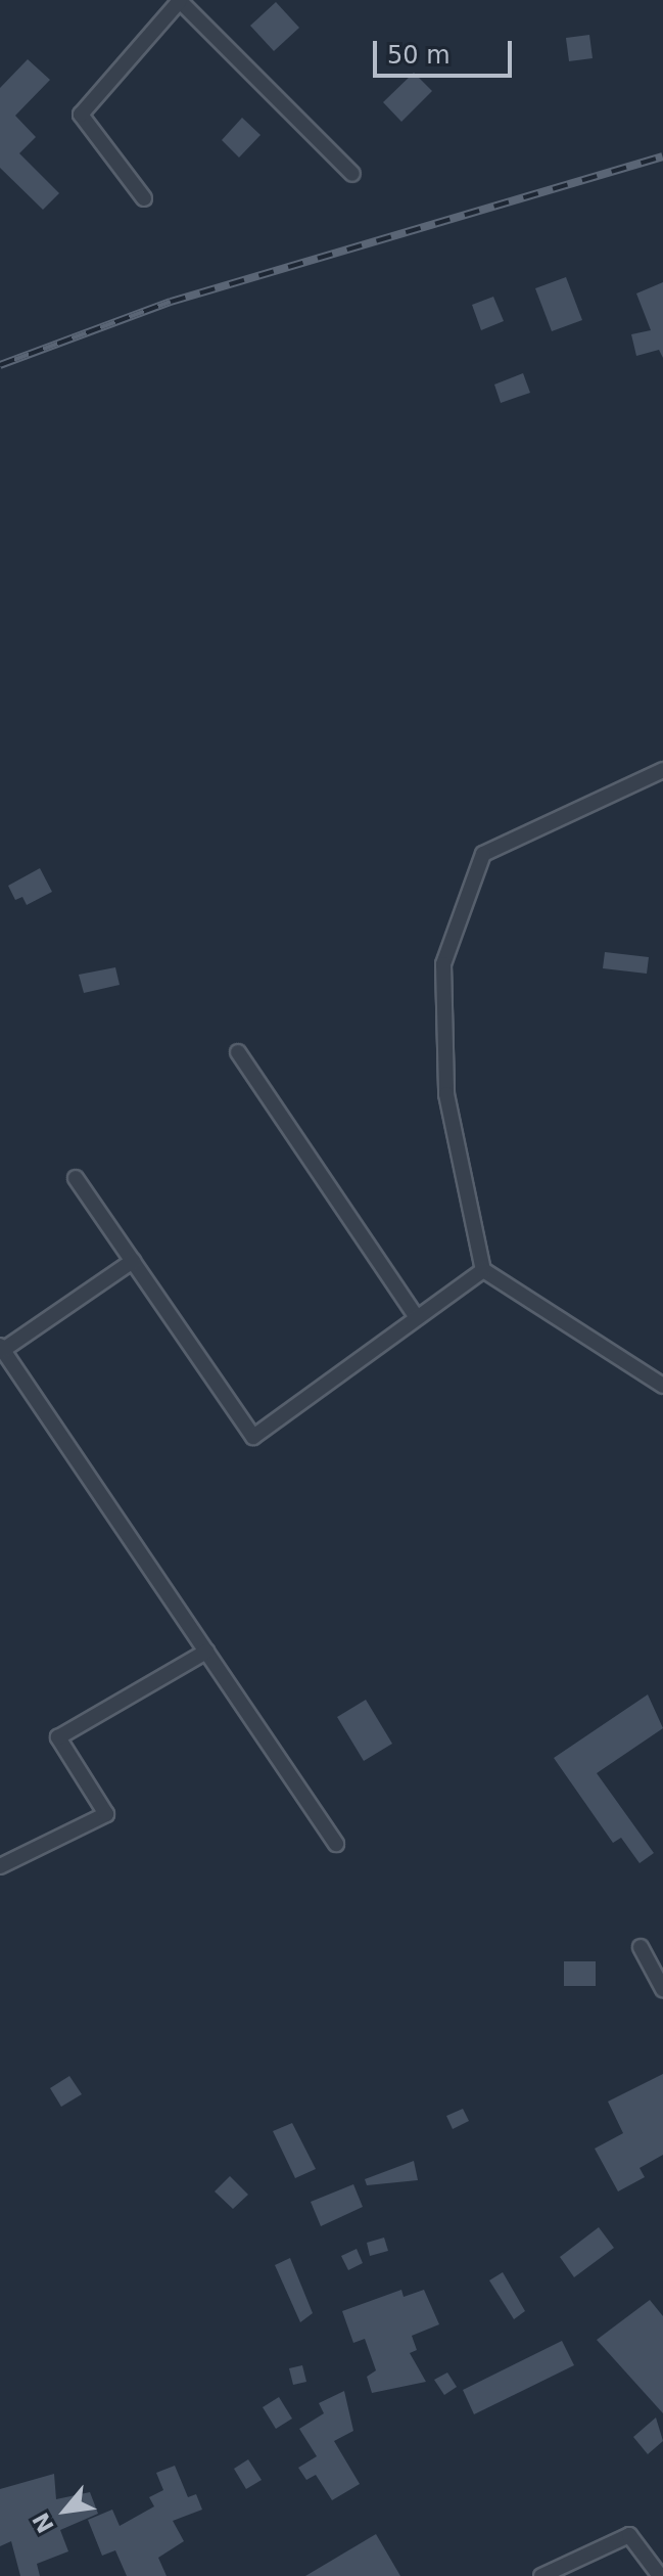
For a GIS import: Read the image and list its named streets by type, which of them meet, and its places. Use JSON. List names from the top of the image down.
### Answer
{
  "scale_bar": "50 m",
  "north": "bottom left"
}
